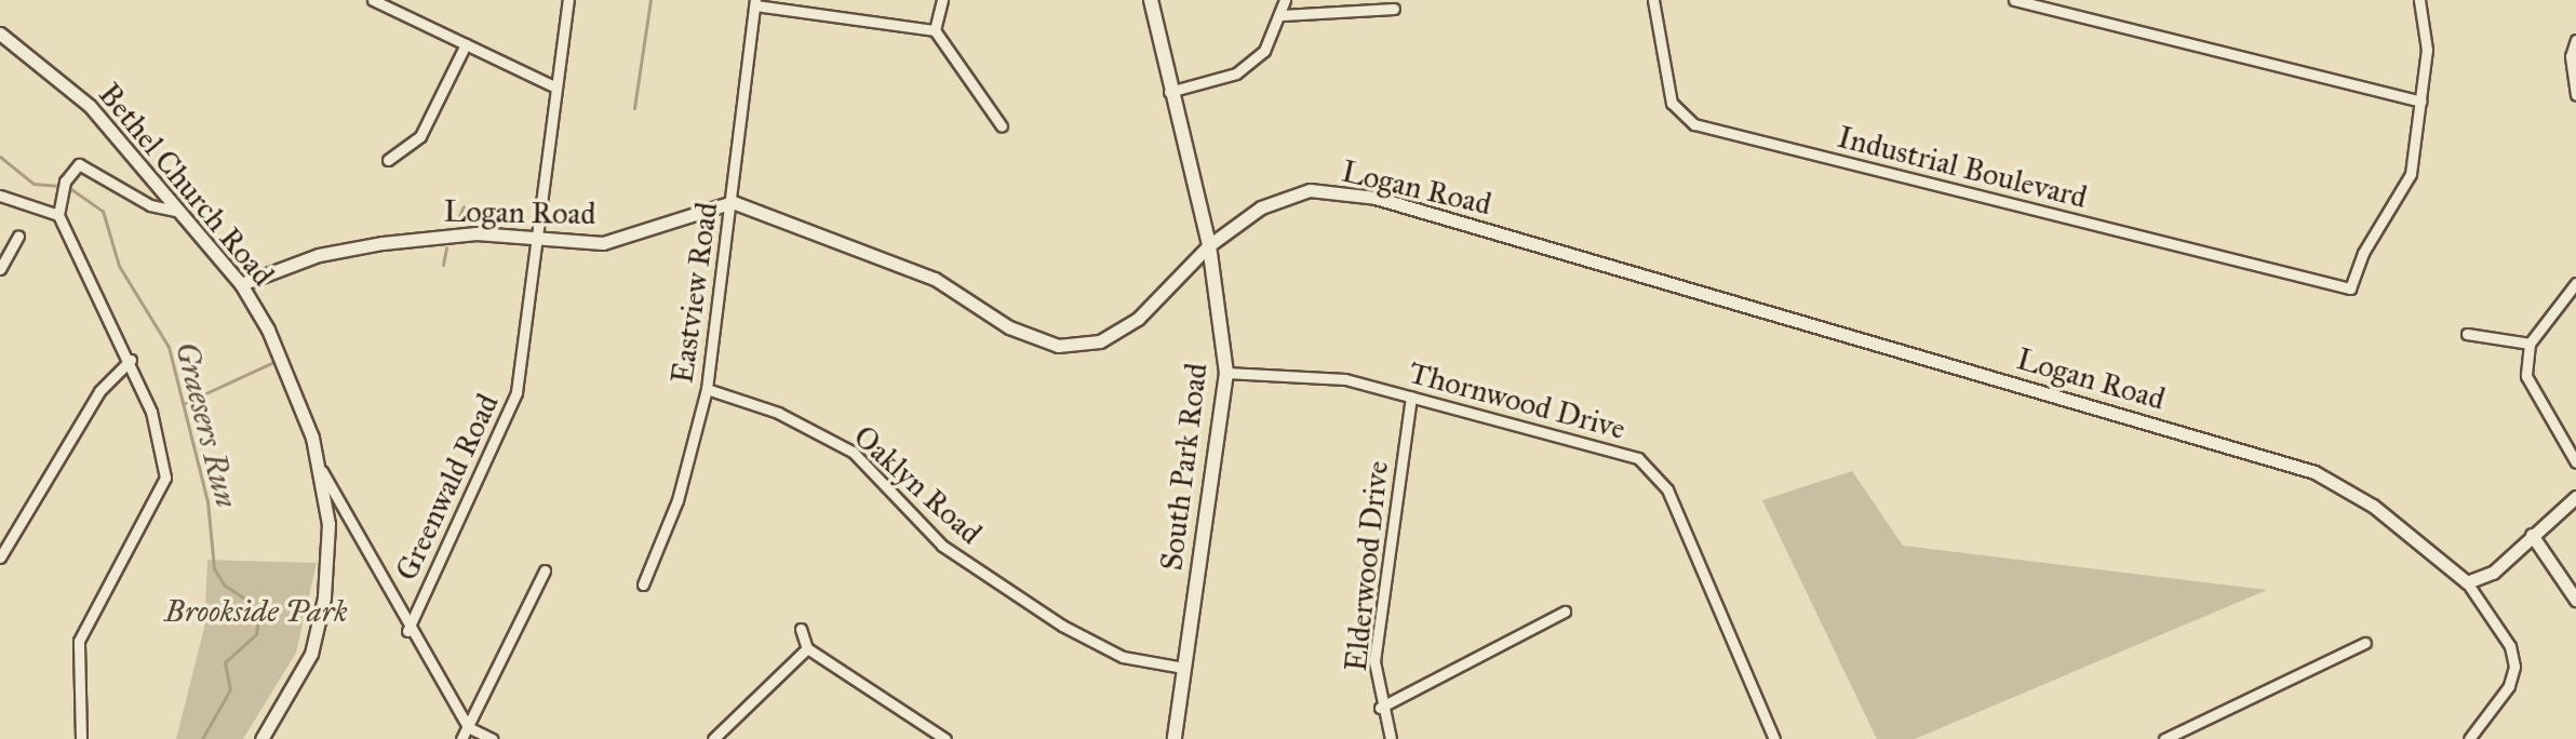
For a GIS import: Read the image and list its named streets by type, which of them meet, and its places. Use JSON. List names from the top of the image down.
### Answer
{
  "streets": {
    "main road": ["South Park Road"],
    "street": [
      "Industrial Boulevard",
      "Bethel Church Road",
      "Logan Road",
      "Eastview Road",
      "Thornwood Drive",
      "Oaklyn Road",
      "Greenwald Road",
      "Elderwood Drive"
    ]
  },
  "crossings": [
    ["Bethel Church Road", "Logan Road"],
    ["Logan Road", "Eastview Road"],
    ["Logan Road", "South Park Road"],
    ["Logan Road", "Greenwald Road"],
    ["Eastview Road", "Oaklyn Road"],
    ["Thornwood Drive", "South Park Road"],
    ["Thornwood Drive", "Elderwood Drive"],
    ["South Park Road", "Oaklyn Road"]
  ],
  "water": ["Graesers Run"],
  "parks": ["Brookside Park"]
}
